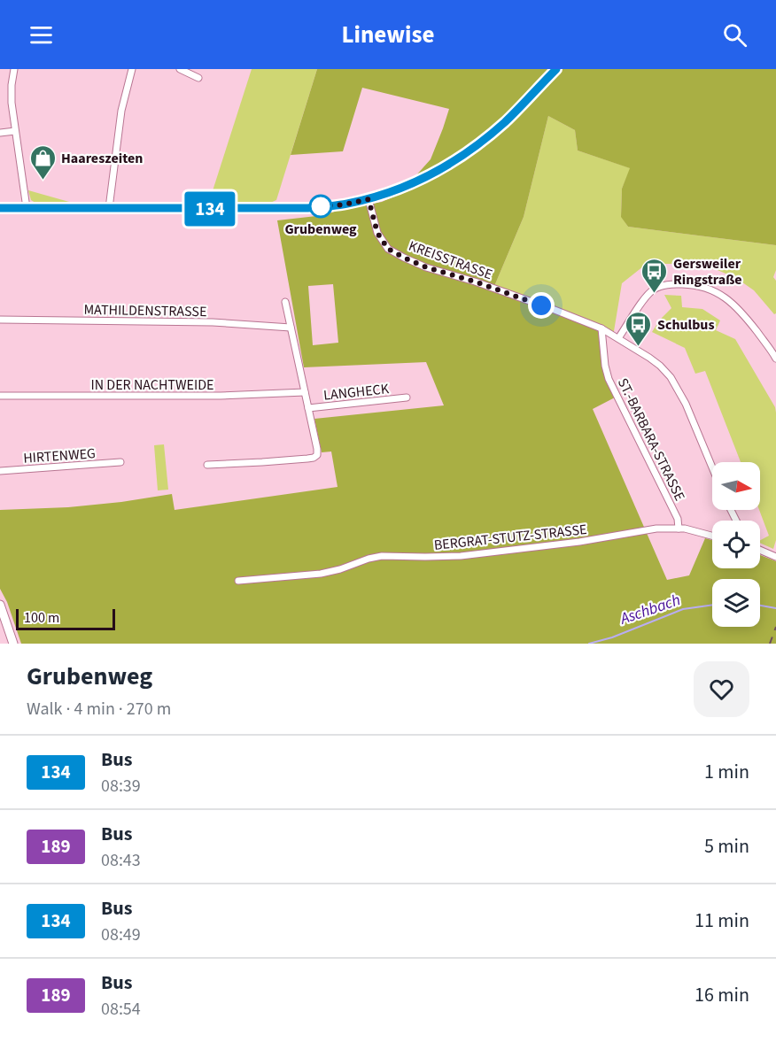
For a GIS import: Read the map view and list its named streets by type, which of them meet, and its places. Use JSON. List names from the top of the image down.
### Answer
{
  "streets": {
    "street": [
      "KREISSTRASSE",
      "MATHILDENSTRASSE",
      "IN DER NACHTWEIDE",
      "LANGHECK",
      "ST.-BARBARA-STRASSE",
      "HIRTENWEG",
      "BERGRAT-STUTZ-STRASSE"
    ]
  },
  "crossings": [
    ["KREISSTRASSE", "ST.-BARBARA-STRASSE"],
    ["ST.-BARBARA-STRASSE", "BERGRAT-STUTZ-STRASSE"]
  ],
  "water": ["Aschbach"],
  "places": {
    "shop": ["Haareszeiten"],
    "other": ["Grubenweg"],
    "bus stop": ["Gersweiler Ringstraße", "Schulbus"]
  },
  "lines": ["bus line 134"],
  "scale_bar": "100 m",
  "north": "right",
  "page": {
    "header": "Linewise",
    "on_map": "134",
    "scale": "100 m",
    "heading": ["Grubenweg", "Walk · 4 min · 270 m"],
    "list": [
      {
        "mark": "134",
        "name": "Bus",
        "note": "08:39",
        "value": "1 min"
      },
      {
        "mark": "189",
        "name": "Bus",
        "note": "08:43",
        "value": "5 min"
      },
      {
        "mark": "134",
        "name": "Bus",
        "note": "08:49",
        "value": "11 min"
      },
      {
        "mark": "189",
        "name": "Bus",
        "note": "08:54",
        "value": "16 min"
      }
    ]
  }
}
